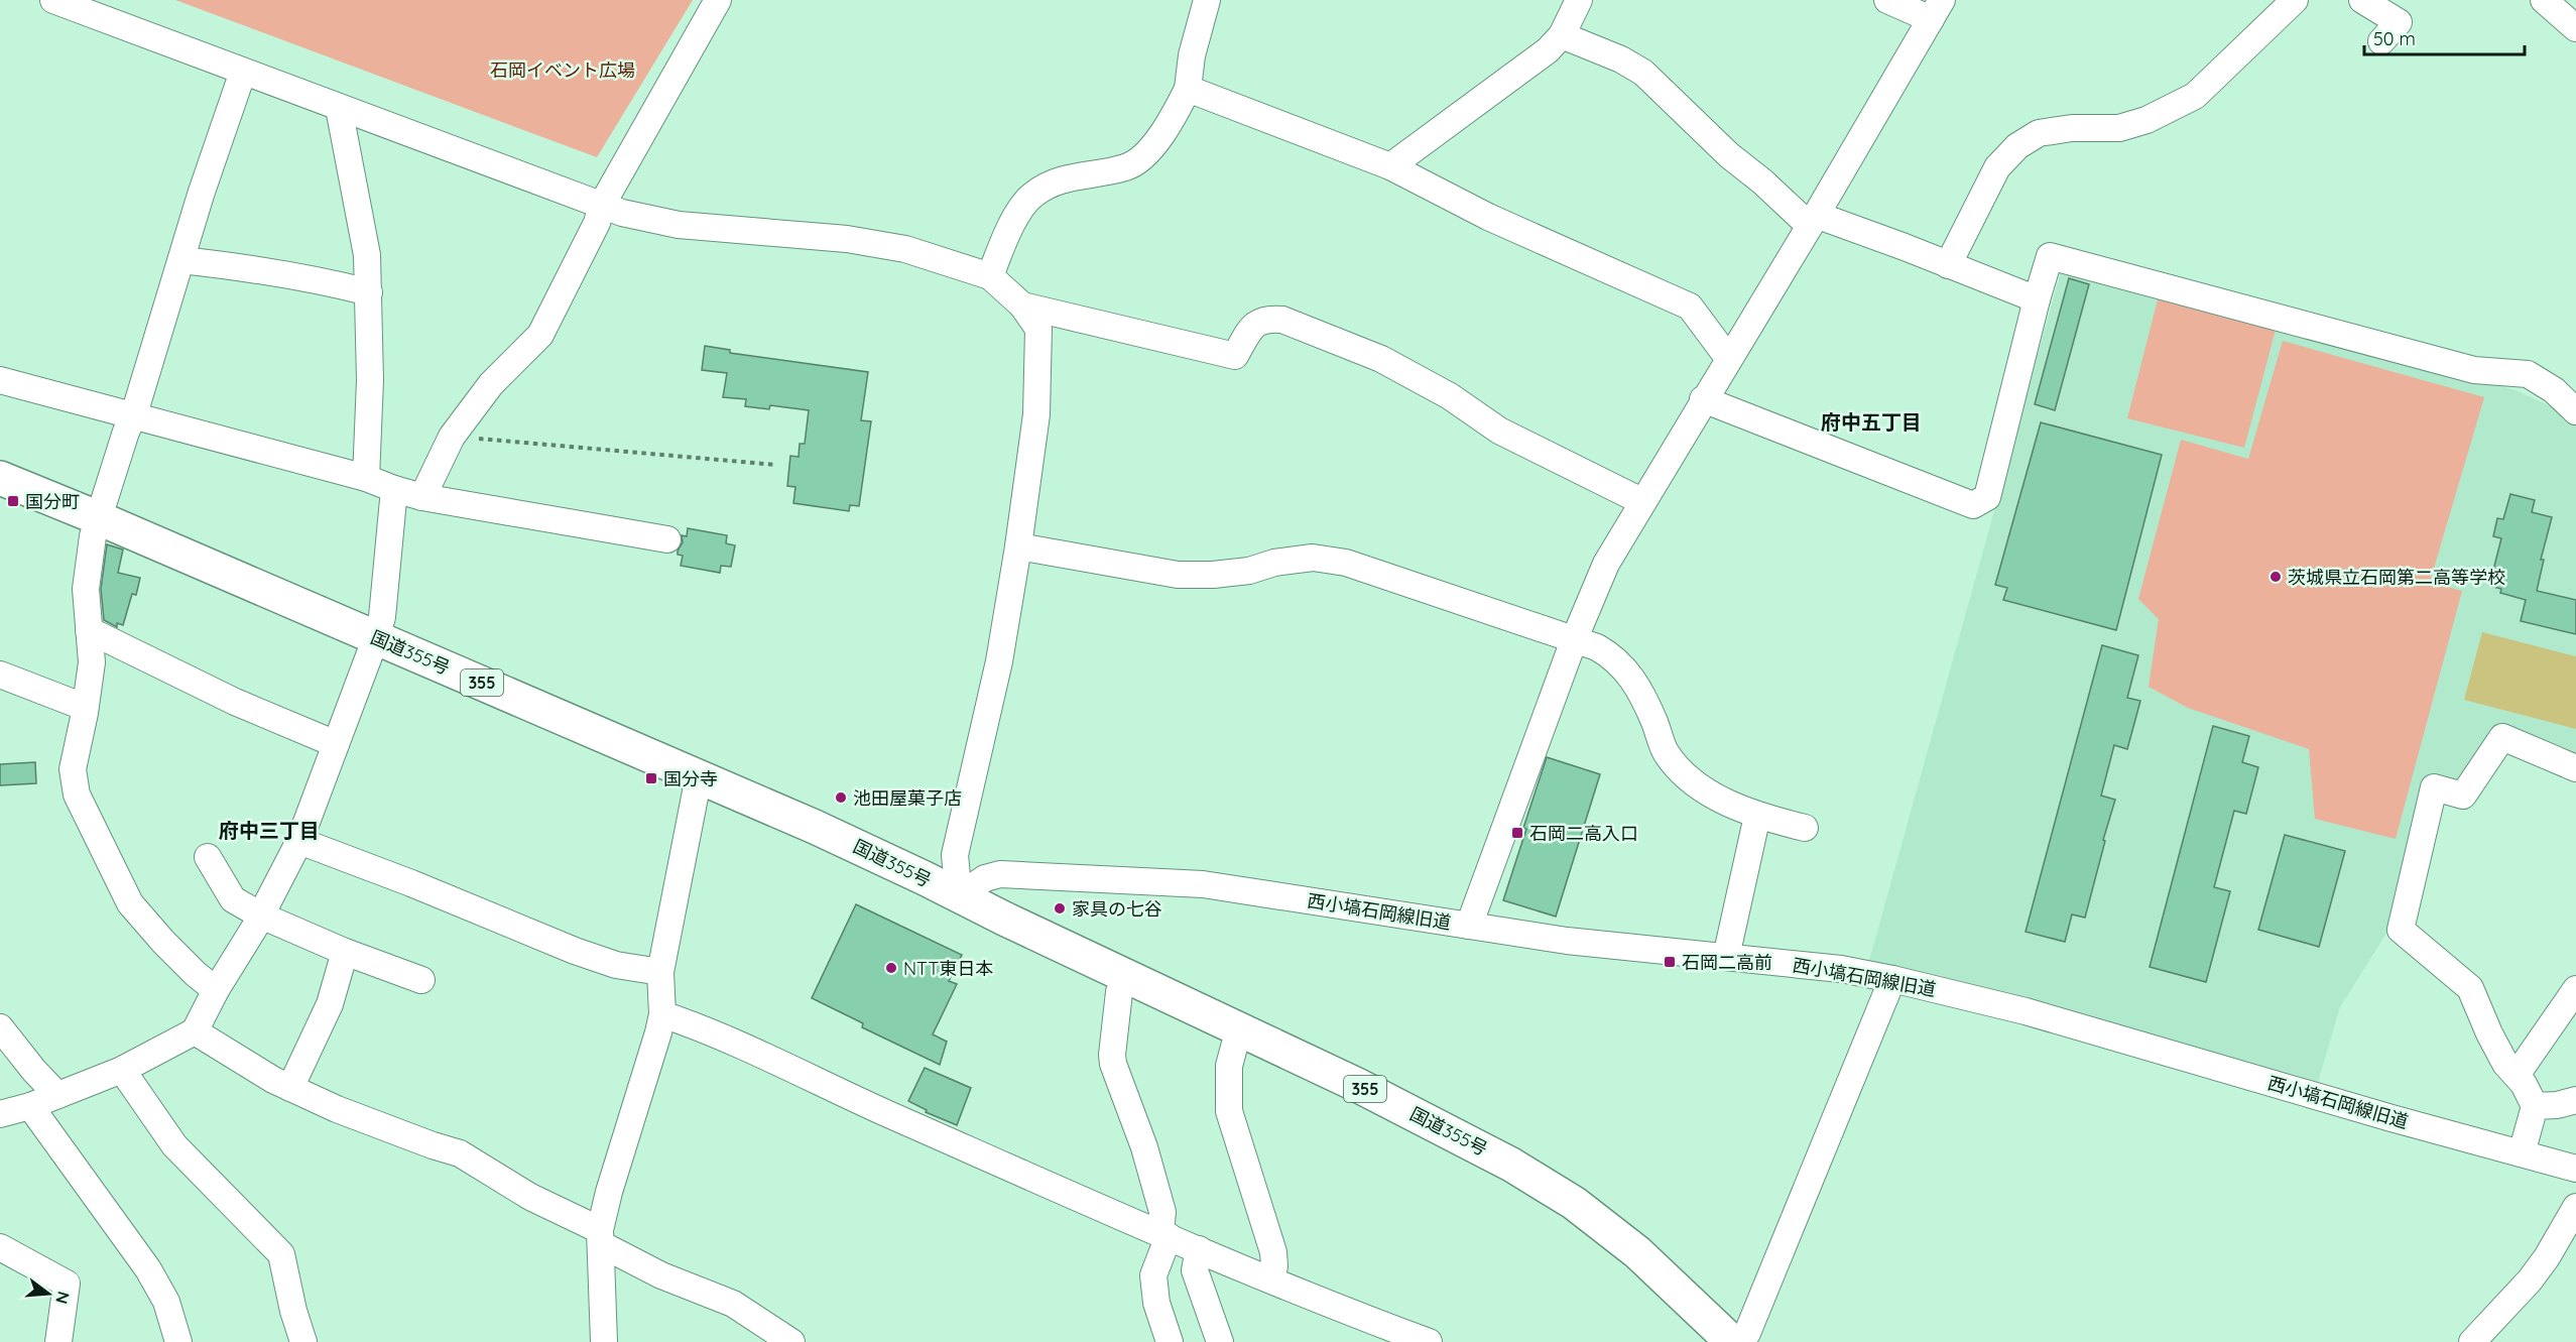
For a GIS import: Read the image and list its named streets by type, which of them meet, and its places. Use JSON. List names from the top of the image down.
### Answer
{
  "streets": {
    "highway": ["国道355号", "355"],
    "street": ["西小塙石岡線旧道"]
  },
  "crossings": [
    ["国道355号", "西小塙石岡線旧道"]
  ],
  "districts": ["府中五丁目", "府中三丁目"],
  "parks": ["石岡イベント広場"],
  "places": {
    "transit": [
      "国分町",
      "国分寺",
      "石岡二高入口",
      "石岡二高前"
    ],
    "other": [
      "茨城県立石岡第二高等学校",
      "池田屋菓子店",
      "家具の七谷",
      "NTT東日本"
    ]
  },
  "scale_bar": "50 m",
  "north": "right"
}
